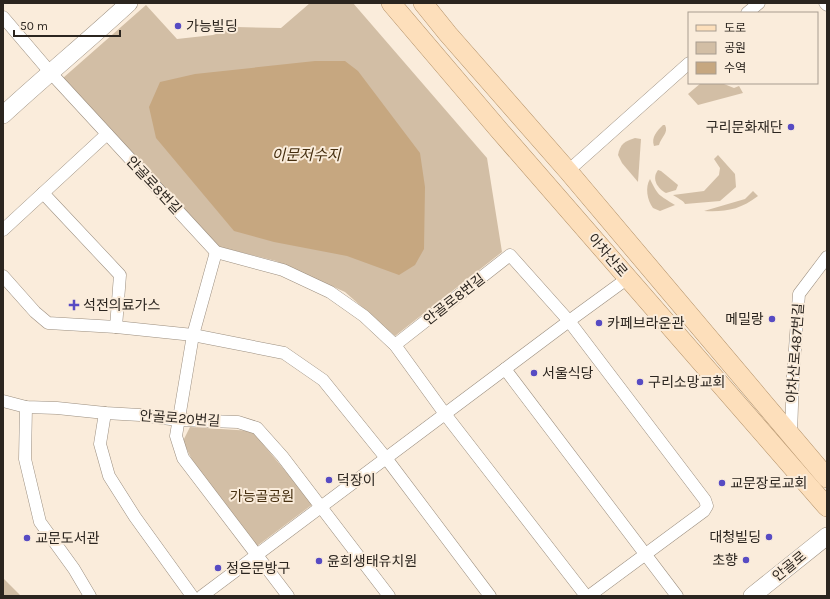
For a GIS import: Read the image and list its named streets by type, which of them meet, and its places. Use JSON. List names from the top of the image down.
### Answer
{
  "streets": {
    "main road": ["아차산로"],
    "street": [
      "안골로8번길",
      "아차산로487번길",
      "안골로20번길",
      "안골로"
    ]
  },
  "crossings": [
    ["아차산로", "아차산로487번길"]
  ],
  "water": ["이문저수지"],
  "parks": ["가능골공원"],
  "places": {
    "other": [
      "가능빌딩",
      "구리문화재단",
      "메밀랑",
      "카페브라운관",
      "서울식당",
      "구리소망교회",
      "덕장이",
      "교문장로교회",
      "대청빌딩",
      "교문도서관",
      "초향",
      "윤희생태유치원",
      "정은문방구"
    ],
    "health": ["석전의료가스"]
  },
  "legend": ["도로", "공원", "수역"],
  "scale_bar": "50 m"
}
